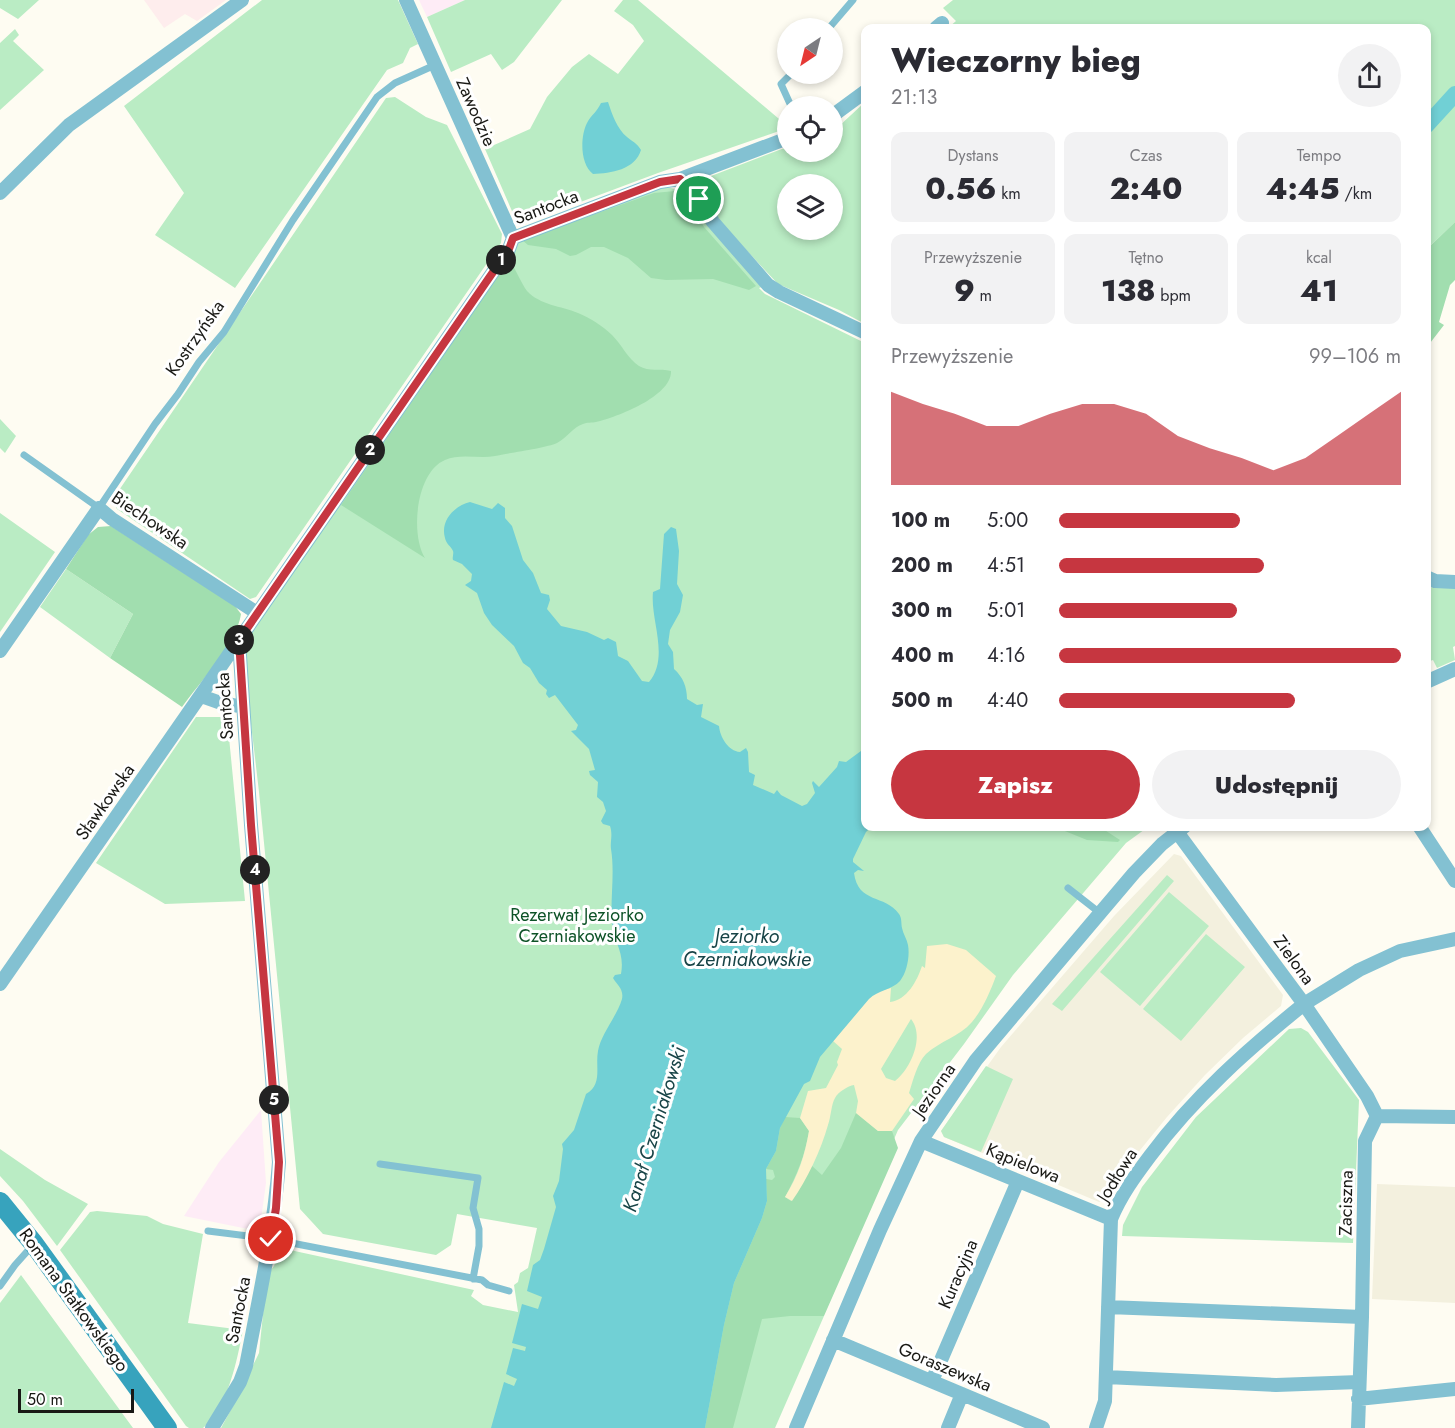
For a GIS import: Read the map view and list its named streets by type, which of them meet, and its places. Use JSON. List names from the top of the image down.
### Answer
{
  "streets": {
    "street": [
      "Zawodzie",
      "Santocka",
      "Kostrzyńska",
      "Biechowska",
      "Sławkowska",
      "Zielona",
      "Jeziorna",
      "Kąpielowa",
      "Jodłowa",
      "Zaciszna",
      "Kuracyjna",
      "Romana Statkowskiego",
      "Goraszewska"
    ]
  },
  "crossings": [
    ["Zawodzie", "Santocka"],
    ["Zawodzie", "Kostrzyńska"],
    ["Santocka", "Biechowska"],
    ["Santocka", "Sławkowska"],
    ["Kostrzyńska", "Biechowska"],
    ["Zielona", "Jodłowa"],
    ["Jeziorna", "Kąpielowa"],
    ["Jeziorna", "Goraszewska"],
    ["Kąpielowa", "Jodłowa"],
    ["Kąpielowa", "Kuracyjna"],
    ["Kuracyjna", "Goraszewska"]
  ],
  "water": ["Jeziorko Czerniakowskie", "Kanał Czerniakowski"],
  "parks": ["Rezerwat Jeziorko Czerniakowskie"],
  "scale_bar": "50 m",
  "north": "bottom left",
  "page": {
    "heading": ["Wieczorny bieg", "21:13"],
    "stats": [
      ["Dystans", "0.56 km"],
      ["Czas", "2:40"],
      ["Tempo", "4:45 /km"],
      ["Przewyższenie", "9 m"],
      ["Tętno", "138 bpm"],
      ["kcal", "41"]
    ],
    "pins": [
      "1",
      "2",
      "3",
      "4",
      "5"
    ],
    "chart": ["Przewyższenie", "99–106 m"],
    "list": [
      {
        "name": "100 m",
        "note": "5:00"
      },
      {
        "name": "200 m",
        "note": "4:51"
      },
      {
        "name": "300 m",
        "note": "5:01"
      },
      {
        "name": "400 m",
        "note": "4:16"
      },
      {
        "name": "500 m",
        "note": "4:40"
      }
    ],
    "buttons": ["Zapisz", "Udostępnij"],
    "scale": "50 m"
  }
}
